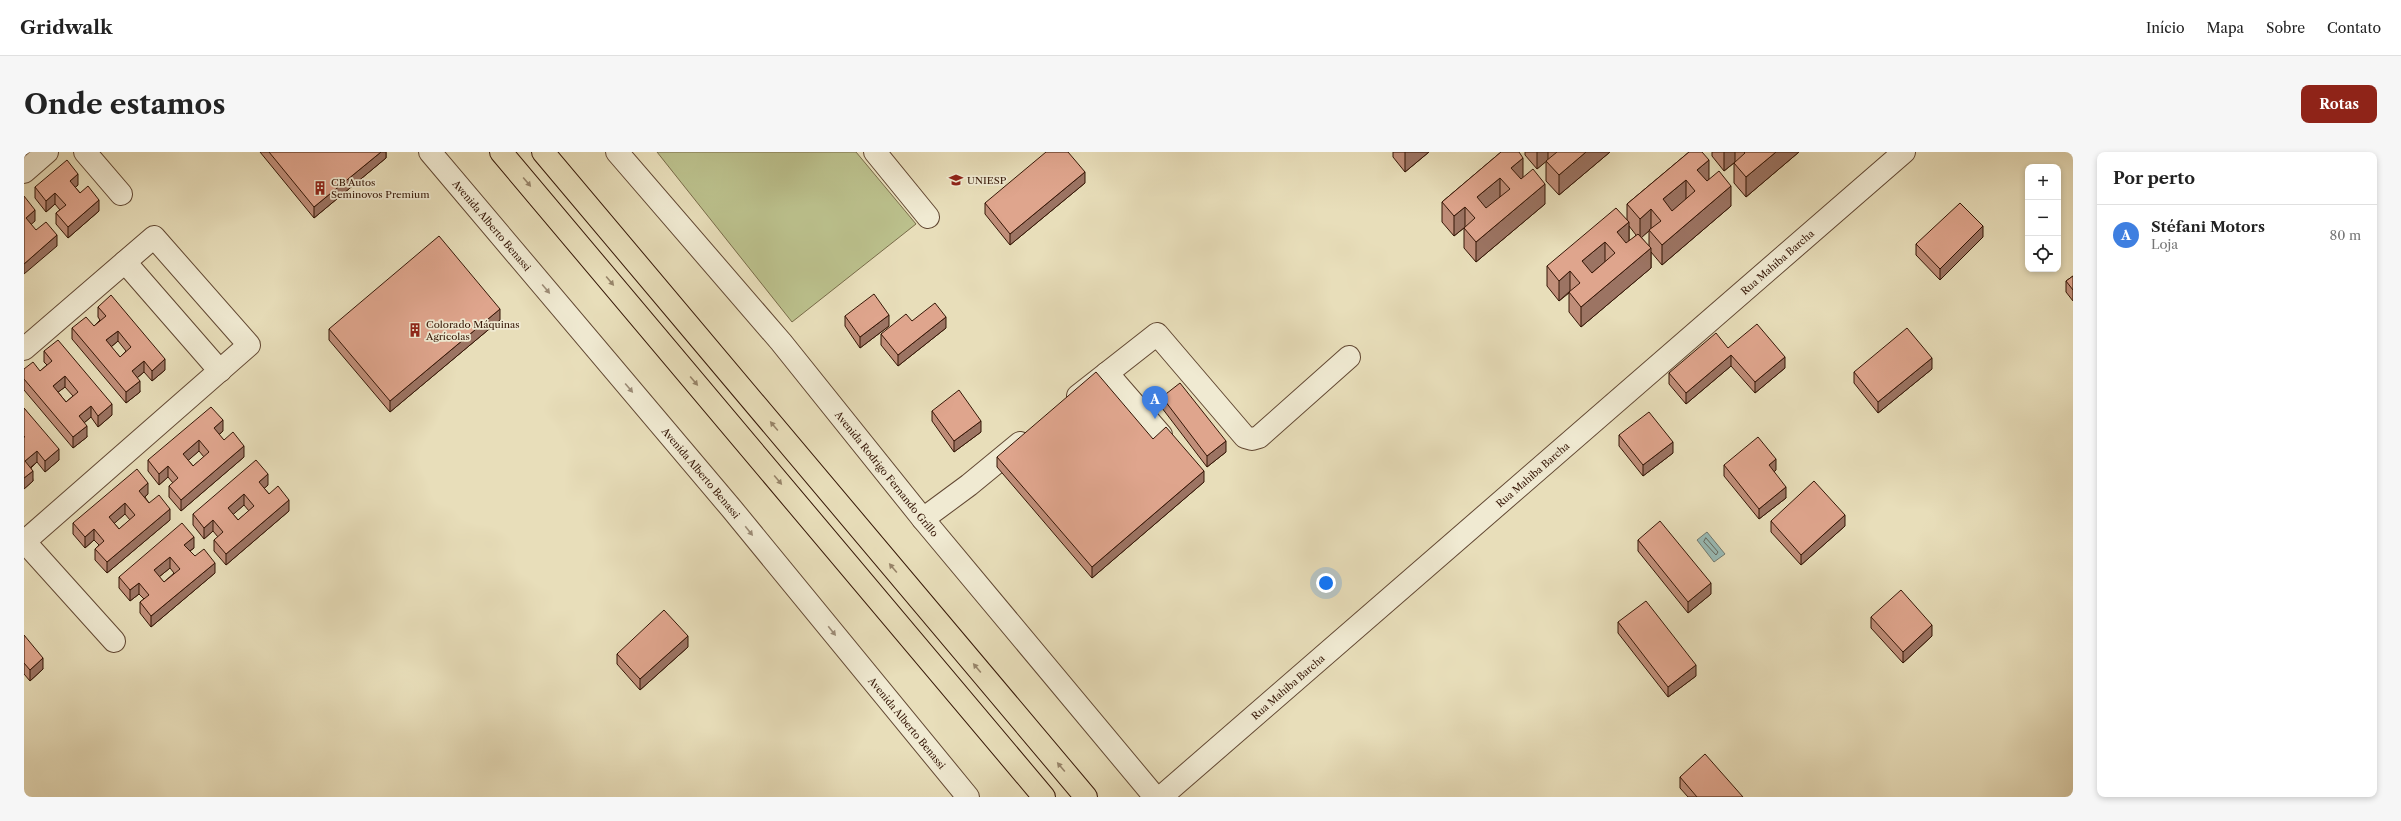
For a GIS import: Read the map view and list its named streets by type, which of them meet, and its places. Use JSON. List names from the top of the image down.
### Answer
{
  "streets": {
    "street": ["Avenida Alberto Benassi", "Rua Mahiba Barcha", "Avenida Rodrigo Fernando Grillo"]
  },
  "one_way": ["Avenida Alberto Benassi"],
  "places": {
    "school or university": ["UNIESP"],
    "building": ["CB Autos Seminovos Premium", "Colorado Máquinas Agrícolas"]
  },
  "page": {
    "header": "Gridwalk",
    "nav": [
      "Início",
      "Mapa",
      "Sobre",
      "Contato"
    ],
    "buttons": "Rotas",
    "title": "Onde estamos",
    "heading": "Por perto",
    "map_buttons": ["+", "−"],
    "list": [
      {
        "mark": "A",
        "name": "Stéfani Motors",
        "note": "Loja",
        "value": "80 m"
      }
    ],
    "pins": "A"
  }
}
